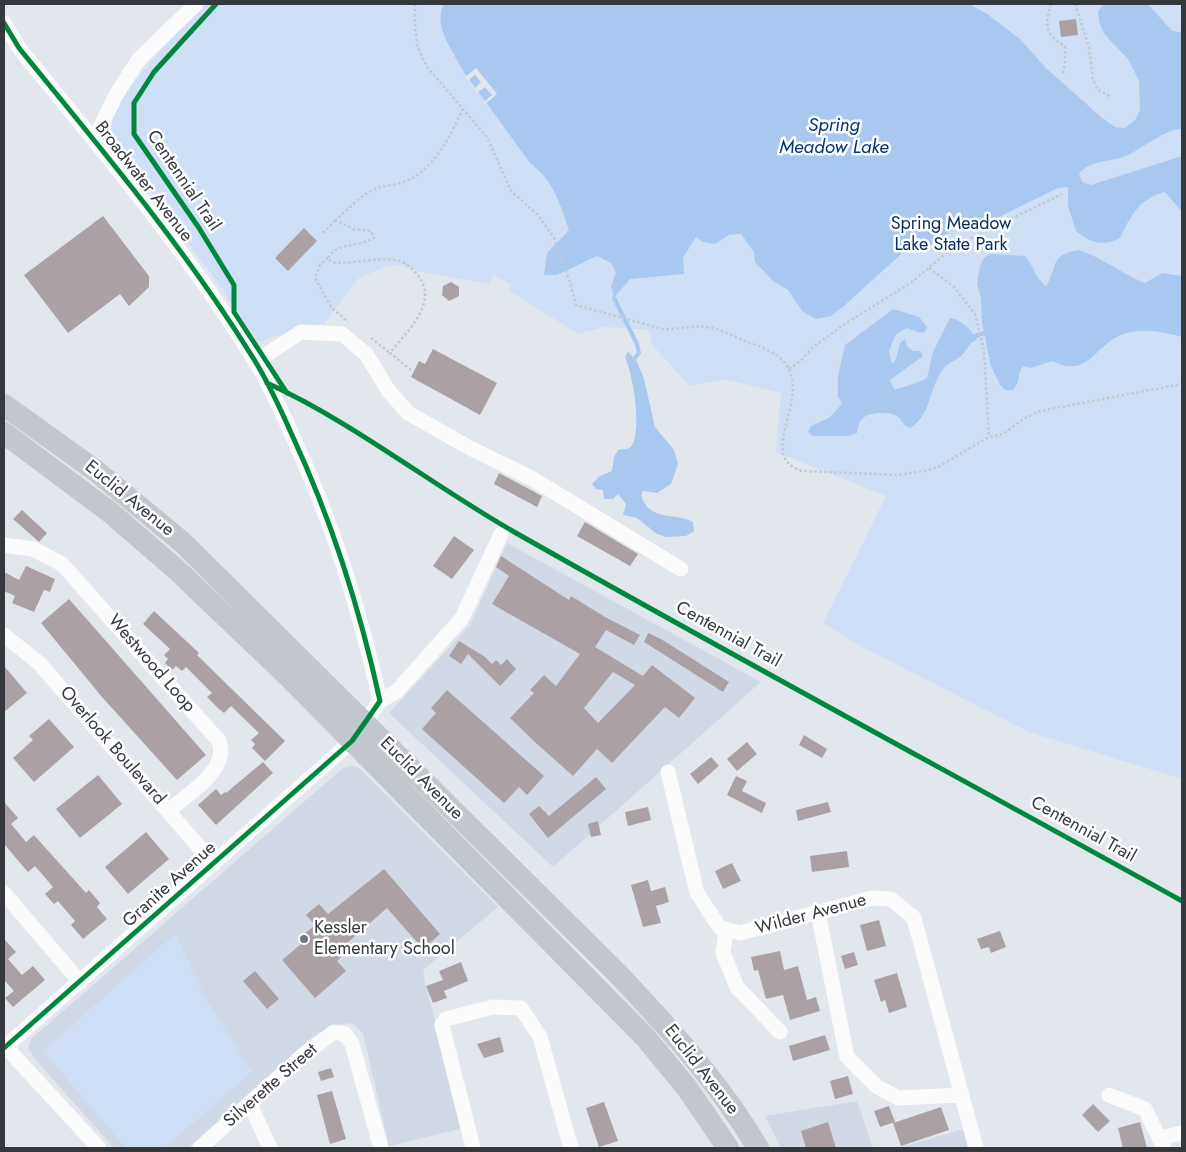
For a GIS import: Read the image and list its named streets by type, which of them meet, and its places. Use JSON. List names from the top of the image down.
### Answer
{
  "streets": {
    "highway": ["Euclid Avenue"],
    "street": [
      "Broadwater Avenue",
      "Westwood Loop",
      "Overlook Boulevard",
      "Granite Avenue",
      "Wilder Avenue",
      "Silverette Street"
    ],
    "cycle path": ["Centennial Trail"]
  },
  "crossings": [
    ["Euclid Avenue", "Granite Avenue"],
    ["Westwood Loop", "Overlook Boulevard"],
    ["Overlook Boulevard", "Granite Avenue"]
  ],
  "water": ["Spring Meadow Lake"],
  "parks": ["Spring Meadow Lake State Park"],
  "places": ["Kessler Elementary School"]
}
